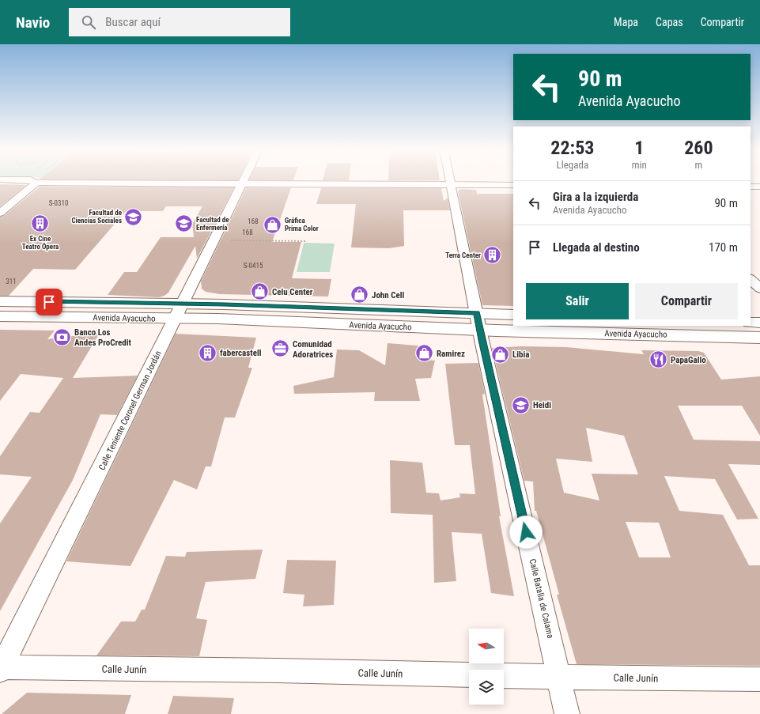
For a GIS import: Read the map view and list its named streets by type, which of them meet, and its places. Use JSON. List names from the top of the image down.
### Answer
{
  "streets": {
    "main road": ["Avenida Ayacucho"],
    "street": ["Calle Teniente Coronel German Jordán", "Calle Batalla de Calama", "Calle Junín"]
  },
  "crossings": [
    ["Avenida Ayacucho", "Calle Teniente Coronel German Jordán"],
    ["Avenida Ayacucho", "Calle Batalla de Calama"],
    ["Calle Teniente Coronel German Jordán", "Calle Junín"],
    ["Calle Batalla de Calama", "Calle Junín"]
  ],
  "places": {
    "school or university": ["Facultad de Ciencias Sociales", "Facultad de Enfermería", "Heidi"],
    "building": ["Ex Cine Teatro Ópera", "Terra Center", "fabercastell"],
    "shop": [
      "Gráfica Prima Color",
      "Celu Center",
      "John Cell",
      "Ramirez",
      "Libia"
    ],
    "bank": ["Banco Los Andes ProCredit"],
    "office": ["Comunidad Adoratrices"],
    "restaurant": ["PapaGallo"]
  },
  "house_numbers": [
    "S-0310",
    "168",
    "168",
    "S-0415",
    "311"
  ],
  "north": "left",
  "page": {
    "header": "Navio",
    "search": "Buscar aquí",
    "nav": ["Mapa", "Capas", "Compartir"],
    "turn": ["90 m", "Avenida Ayacucho"],
    "eta": [
      "22:53",
      "Llegada",
      "1",
      "min",
      "260",
      "m"
    ],
    "list": [
      {
        "name": "Gira a la izquierda",
        "note": "Avenida Ayacucho",
        "value": "90 m"
      },
      {
        "name": "Llegada al destino",
        "value": "170 m"
      }
    ],
    "buttons": ["Salir", "Compartir"]
  }
}
